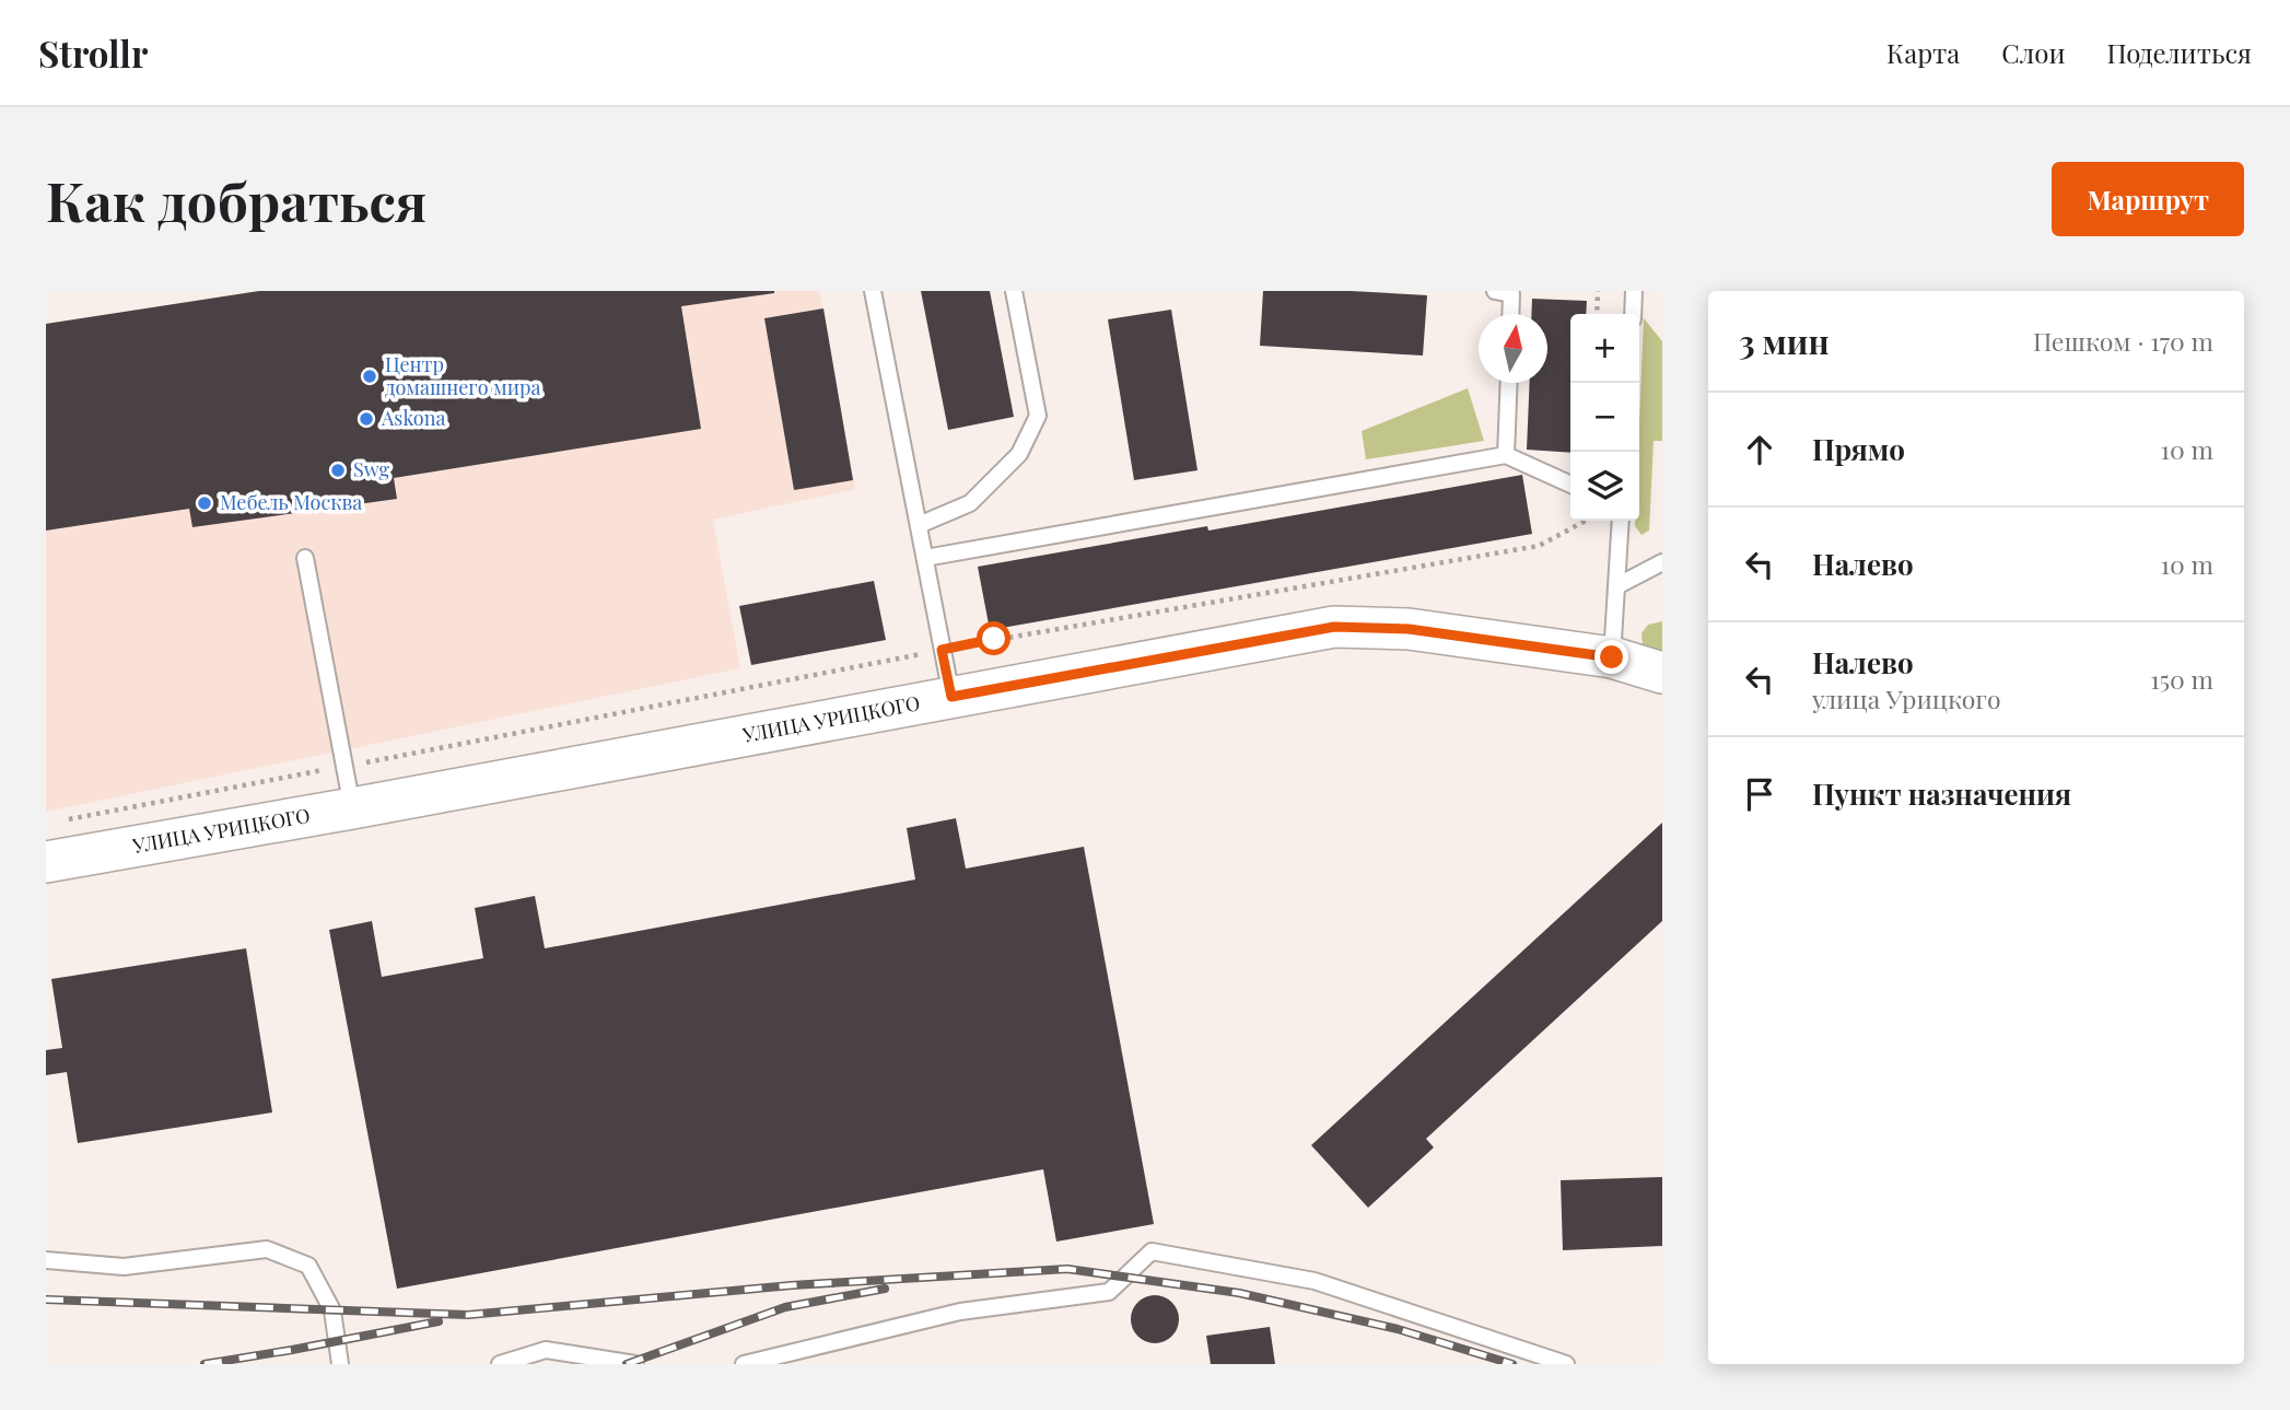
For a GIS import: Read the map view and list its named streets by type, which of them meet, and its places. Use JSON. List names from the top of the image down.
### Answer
{
  "streets": {
    "street": ["УЛИЦА УРИЦКОГО"]
  },
  "places": [
    "Центр домашнего мира",
    "Askona",
    "Swg",
    "Мебель Москва"
  ],
  "north": "top",
  "page": {
    "header": "Strollr",
    "nav": ["Карта", "Слои", "Поделиться"],
    "buttons": "Маршрут",
    "title": "Как добраться",
    "heading": ["3 мин", "Пешком · 170 m"],
    "map_buttons": ["+", "−"],
    "list": [
      ["Прямо", "10 m"],
      ["Налево", "10 m"],
      ["Налево", "улица Урицкого", "150 m"],
      "Пункт назначения"
    ]
  }
}
